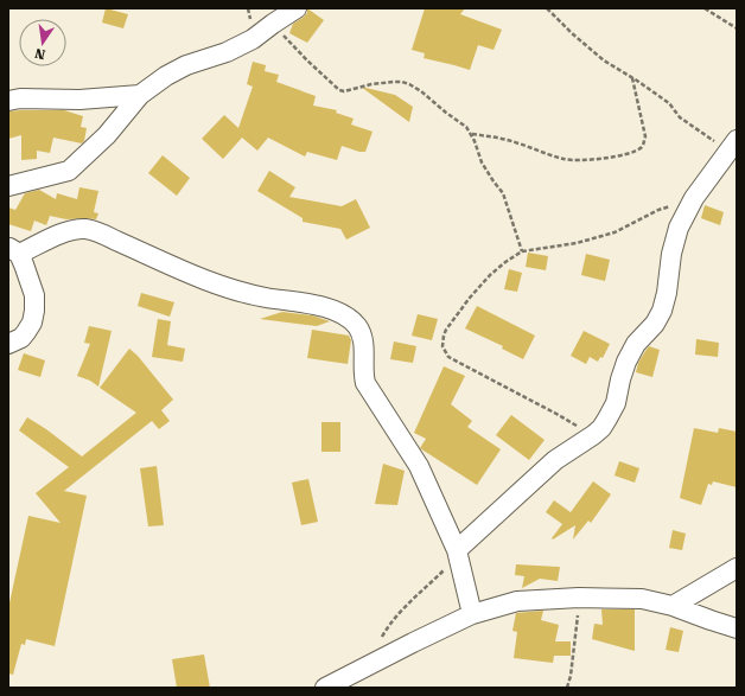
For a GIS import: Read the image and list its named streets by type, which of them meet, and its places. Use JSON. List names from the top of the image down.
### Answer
{
  "north": "bottom"
}
